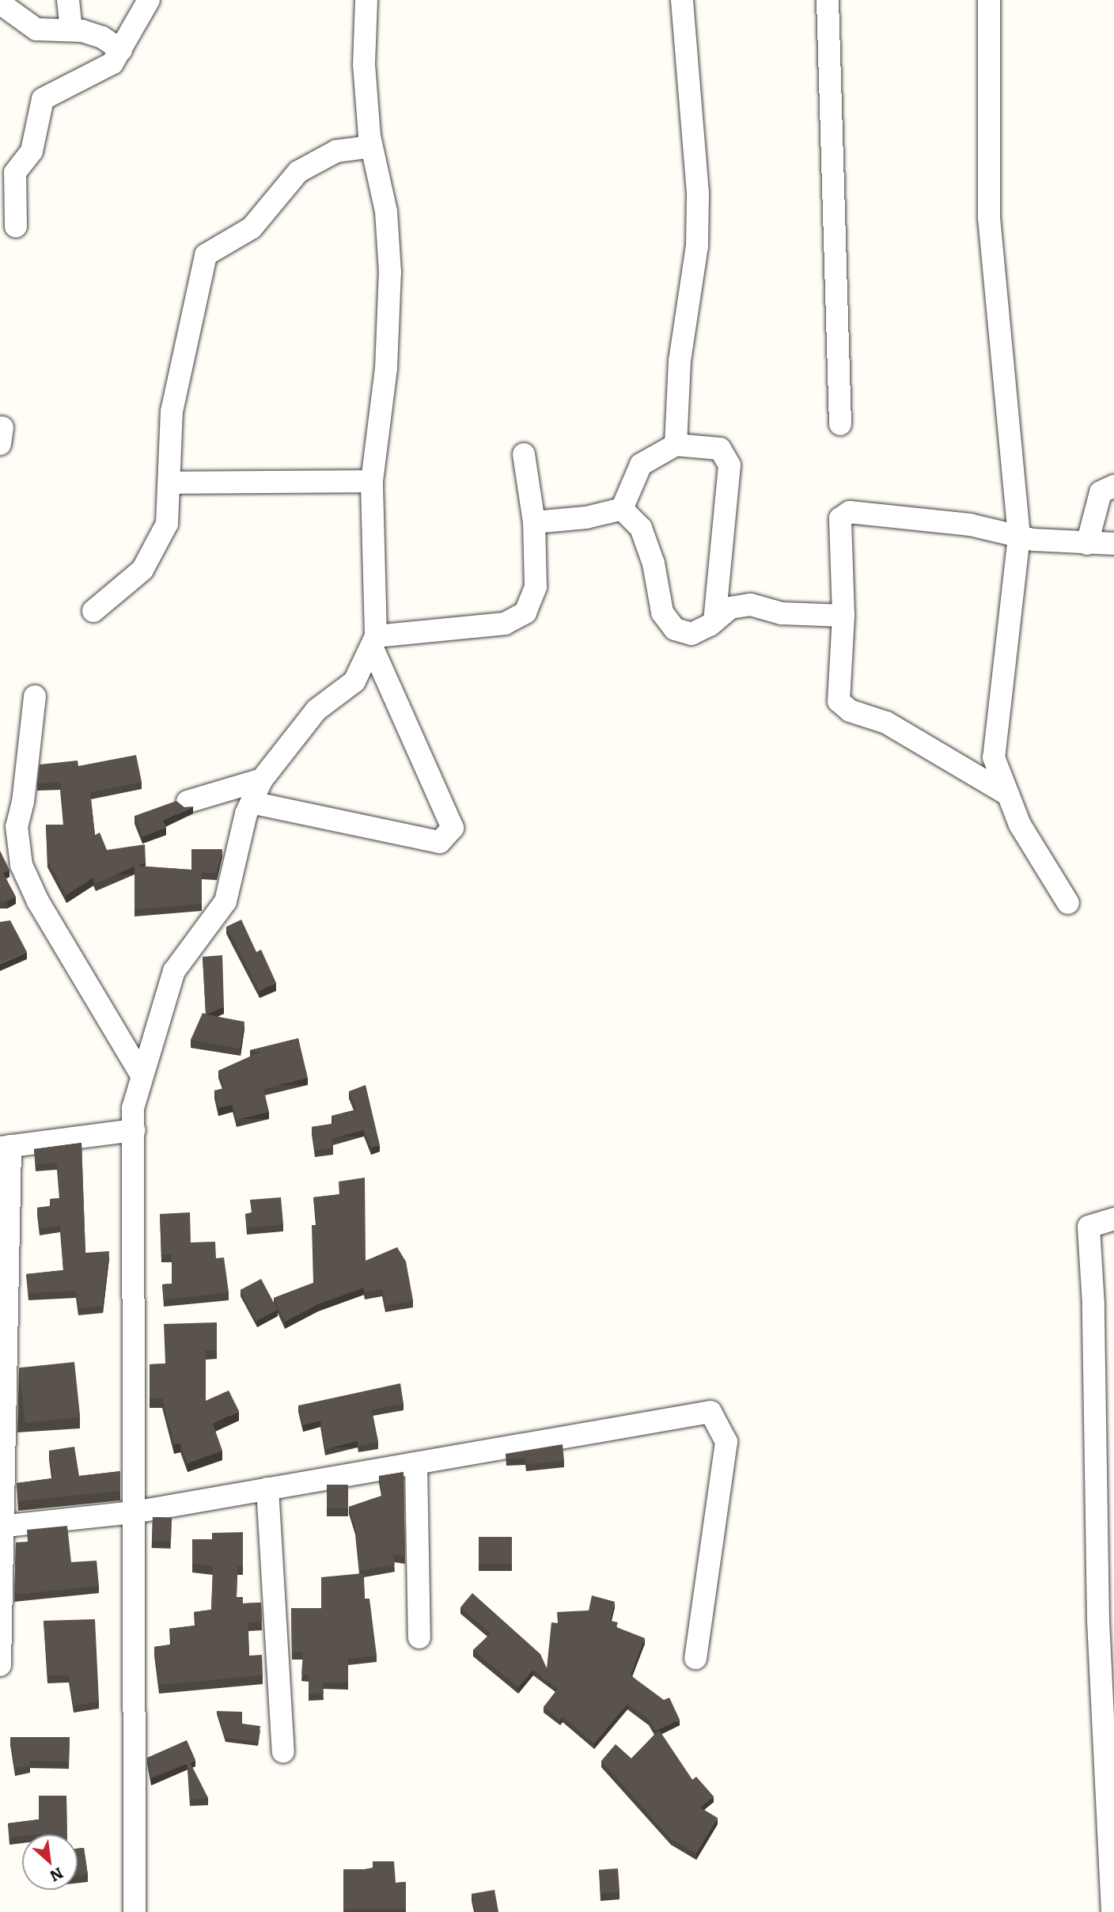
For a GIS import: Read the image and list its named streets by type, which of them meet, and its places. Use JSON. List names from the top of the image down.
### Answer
{
  "north": "bottom right"
}
